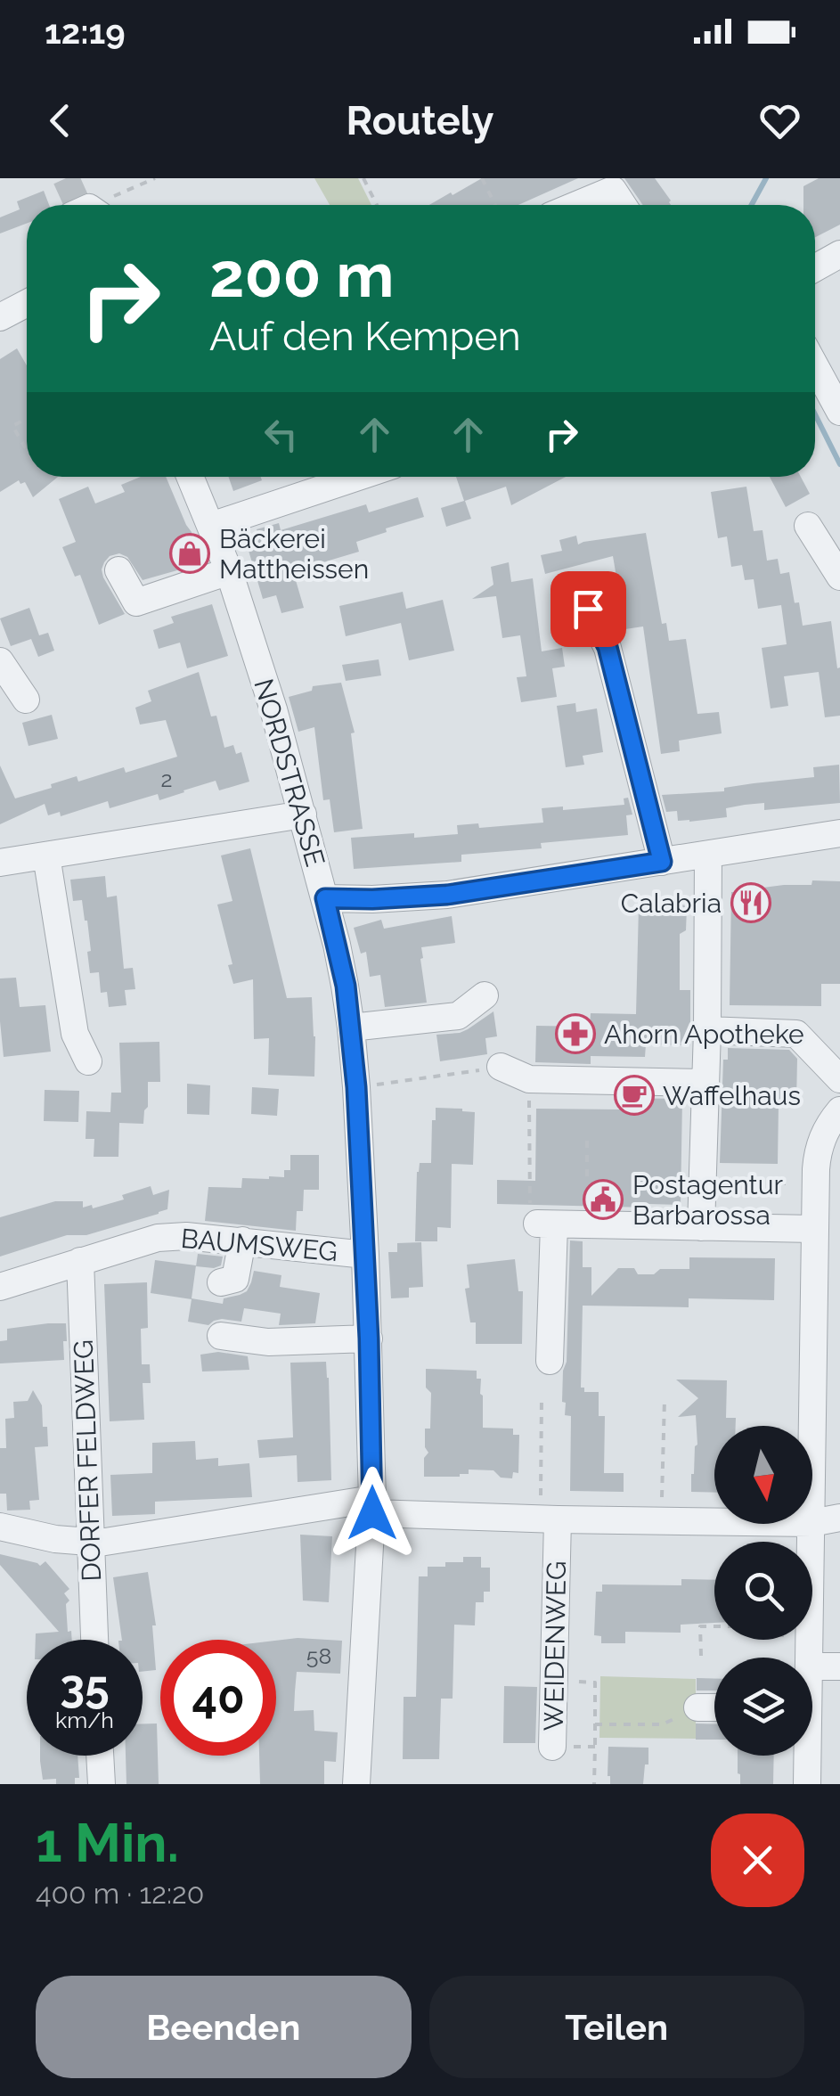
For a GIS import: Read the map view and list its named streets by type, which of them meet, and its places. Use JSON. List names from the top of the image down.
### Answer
{
  "streets": {
    "street": [
      "NORDSTRASSE",
      "BAUMSWEG",
      "DORFER FELDWEG",
      "WEIDENWEG"
    ]
  },
  "crossings": [
    ["NORDSTRASSE", "BAUMSWEG"],
    ["BAUMSWEG", "DORFER FELDWEG"]
  ],
  "places": {
    "shop": ["Bäckerei Mattheissen"],
    "restaurant": ["Calabria"],
    "pharmacy": ["Ahorn Apotheke"],
    "cafe": ["Waffelhaus"],
    "public building": ["Postagentur Barbarossa"]
  },
  "house_numbers": ["2", "58"],
  "north": "bottom",
  "page": {
    "status": "12:19",
    "header": "Routely",
    "turn": ["200 m", "Auf den Kempen"],
    "speed": "35 km/h",
    "limit": "40",
    "heading": ["1 Min.", "400 m · 12:20"],
    "buttons": ["Beenden", "Teilen"]
  }
}
